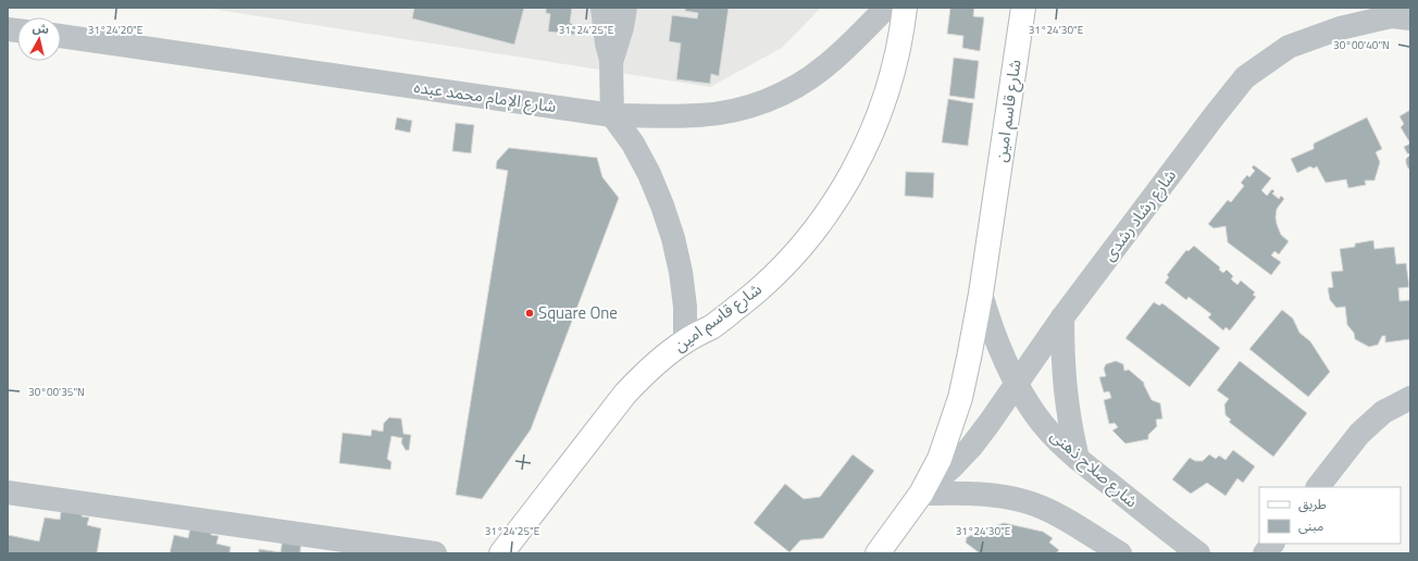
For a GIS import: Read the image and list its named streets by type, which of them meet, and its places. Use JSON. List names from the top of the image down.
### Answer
{
  "streets": {
    "main road": ["شارع قاسم امين"],
    "street": ["شارع الإمام محمد عبده", "شارع رشاد رشدى", "شارع صلاح ذهنى"]
  },
  "crossings": [
    ["شارع قاسم امين", "شارع رشاد رشدى"],
    ["شارع قاسم امين", "شارع صلاح ذهنى"],
    ["شارع رشاد رشدى", "شارع صلاح ذهنى"]
  ],
  "places": ["Square One"],
  "legend": ["طريق", "مبنى"],
  "north": "top",
  "coordinates": [
    "31°24'20\"E",
    "31°24'25\"E",
    "31°24'30\"E",
    "30°00'40\"N",
    "30°00'35\"N"
  ]
}
